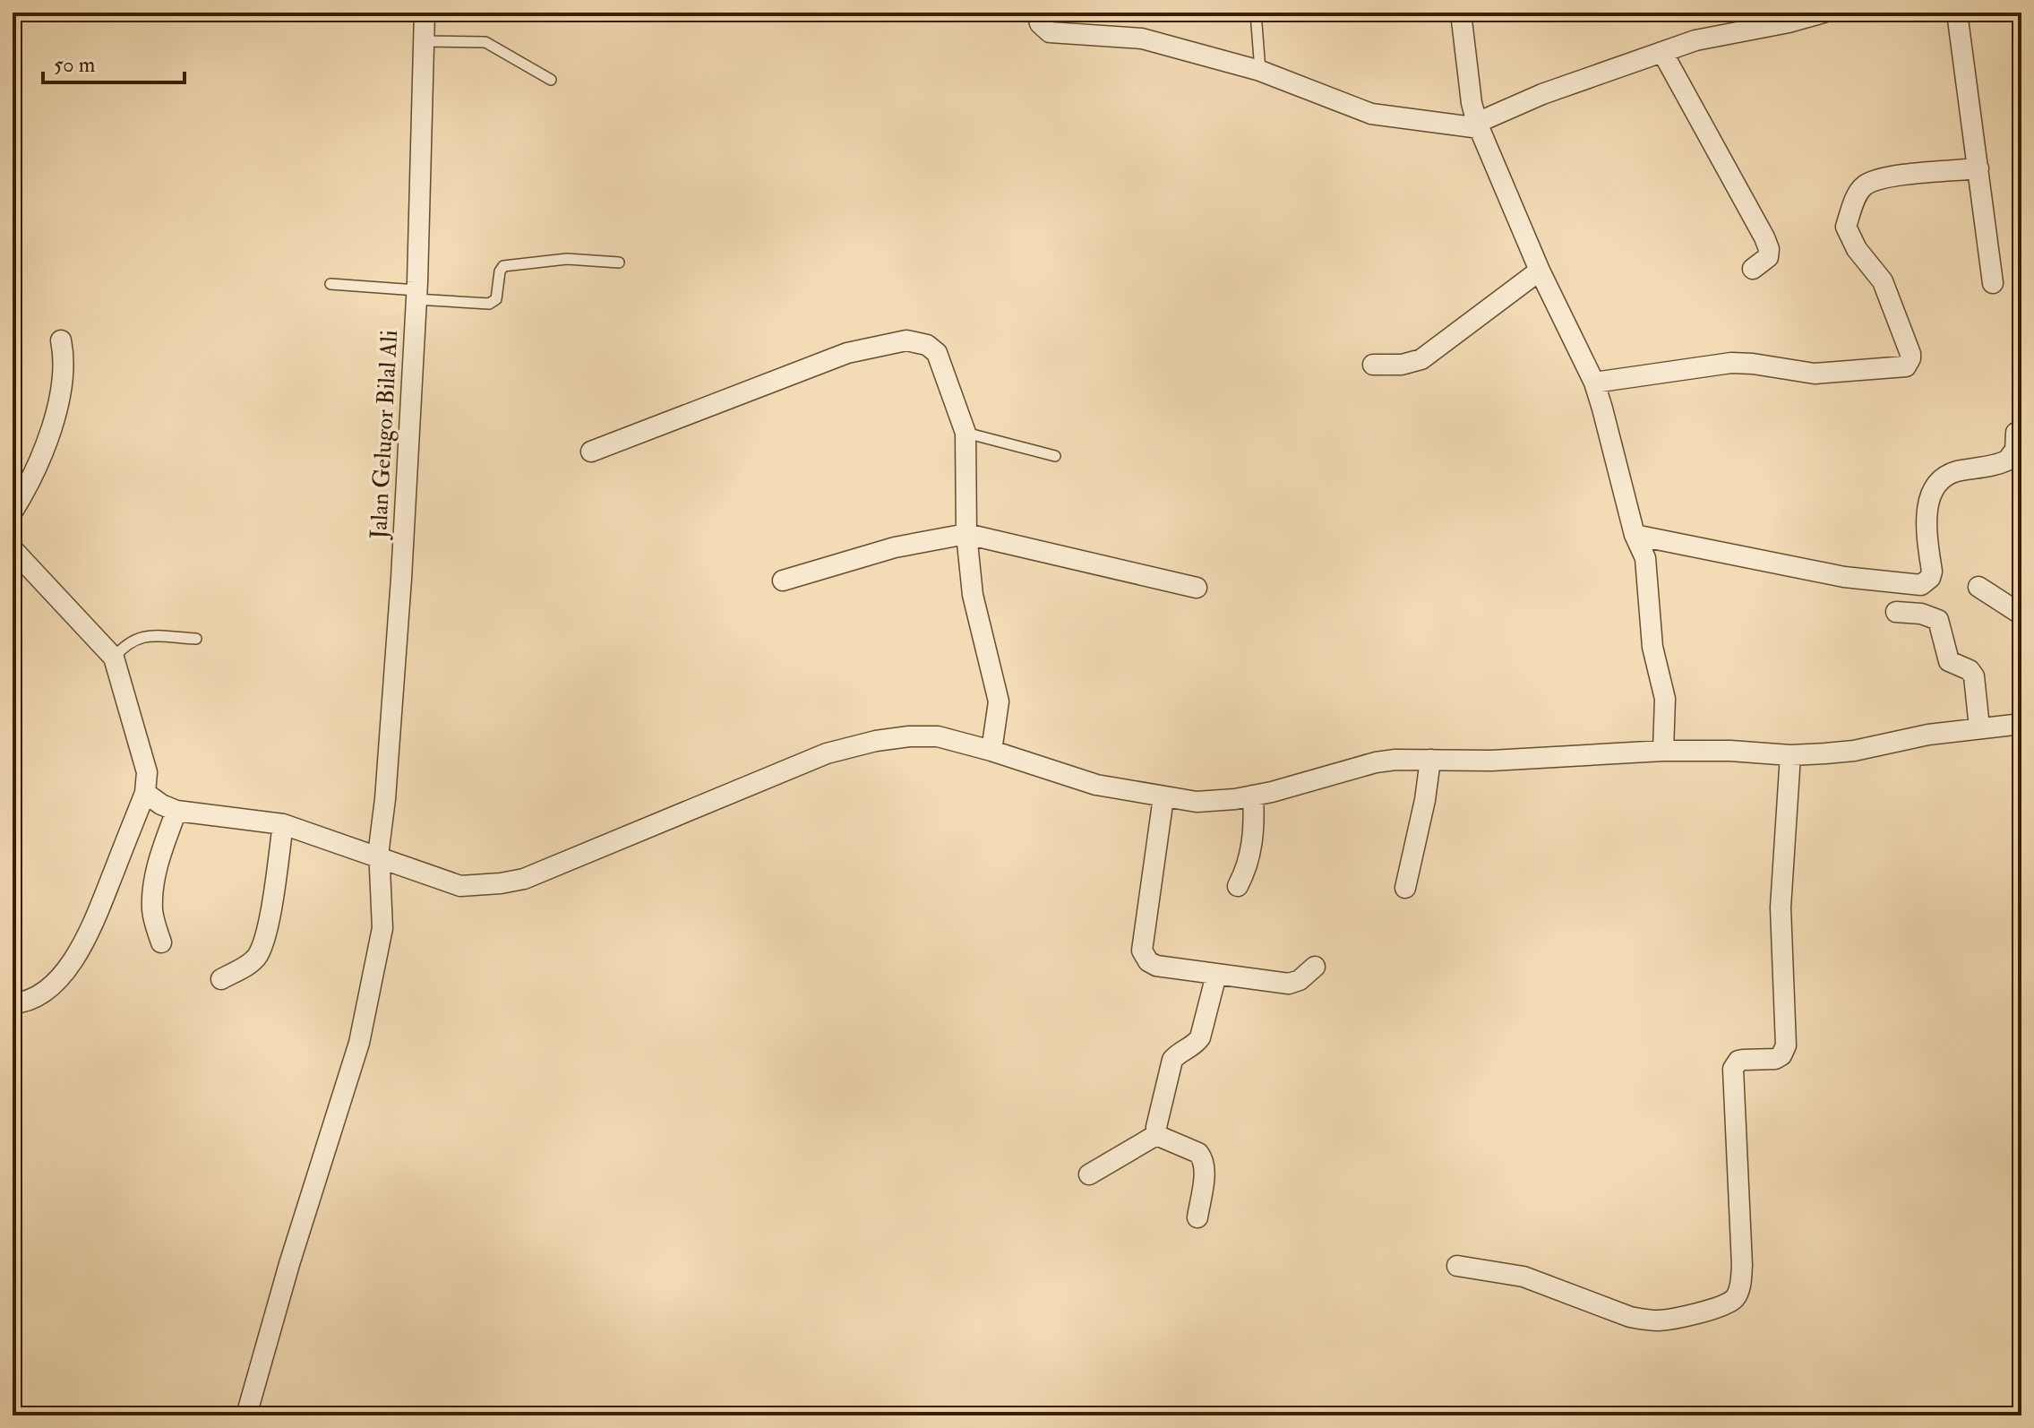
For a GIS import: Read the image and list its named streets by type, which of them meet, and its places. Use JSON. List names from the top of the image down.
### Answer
{
  "streets": {
    "street": ["Jalan Gelugor Bilal Ali"]
  },
  "scale_bar": "50 m"
}
